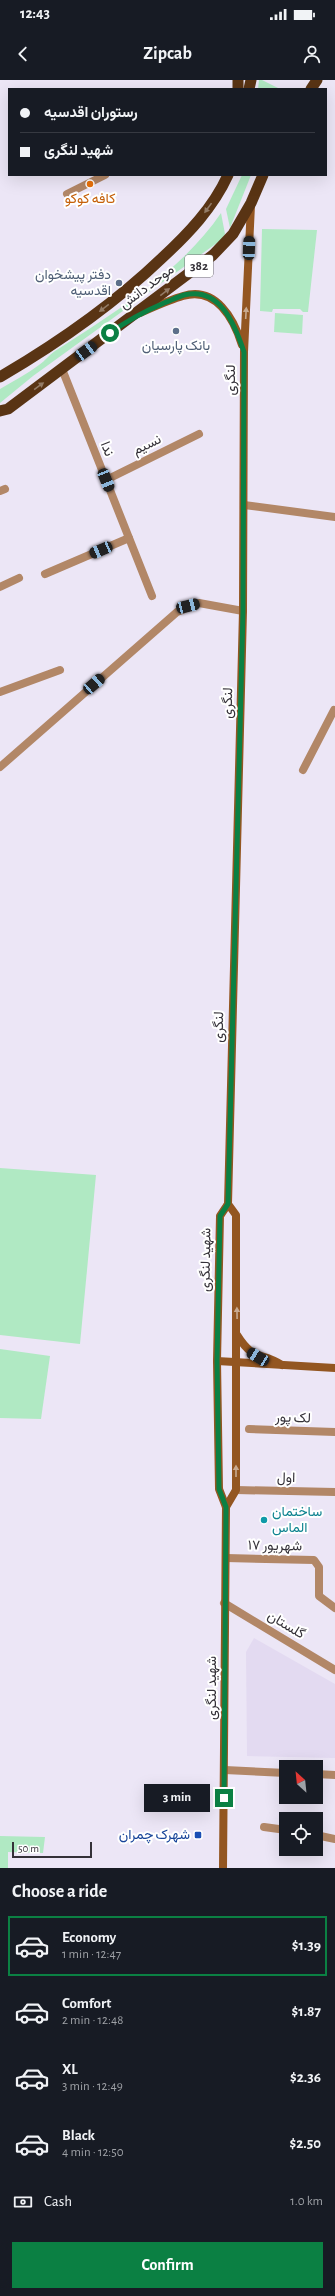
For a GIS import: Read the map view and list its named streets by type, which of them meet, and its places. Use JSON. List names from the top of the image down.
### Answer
{
  "streets": {
    "highway": ["382", "موحد دانش"],
    "main road": ["لنگری", "شهید لنگری"],
    "street": [
      "نسیم",
      "ندا",
      "لک پور",
      "اول",
      "۱۷ شهریور",
      "گلستان"
    ]
  },
  "crossings": [
    ["382", "موحد دانش"],
    ["382", "لنگری"],
    ["موحد دانش", "لنگری"],
    ["موحد دانش", "ندا"],
    ["لنگری", "شهید لنگری"],
    ["نسیم", "ندا"],
    ["شهید لنگری", "۱۷ شهریور"],
    ["شهید لنگری", "گلستان"]
  ],
  "places": {
    "other": [
      "کافه کوکو",
      "دفتر پیشخوان اقدسیه",
      "بانک پارسیان",
      "ساختمان الماس"
    ],
    "transit": ["شهرک چمران"]
  },
  "scale_bar": "50 m",
  "north": "top left",
  "page": {
    "status": "12:43",
    "header": "Zipcab",
    "banner": ["رستوران اقدسیه", "شهید لنگری"],
    "bubble": "3 min",
    "scale": "50 m",
    "heading": "Choose a ride",
    "list": [
      {
        "name": "Economy",
        "note": "1 min · 12:47",
        "value": "$1.39"
      },
      {
        "name": "Comfort",
        "note": "2 min · 12:48",
        "value": "$1.87"
      },
      {
        "name": "XL",
        "note": "3 min · 12:49",
        "value": "$2.36"
      },
      {
        "name": "Black",
        "note": "4 min · 12:50",
        "value": "$2.50"
      }
    ],
    "pay": ["Cash", "1.0 km"],
    "buttons": "Confirm"
  }
}
